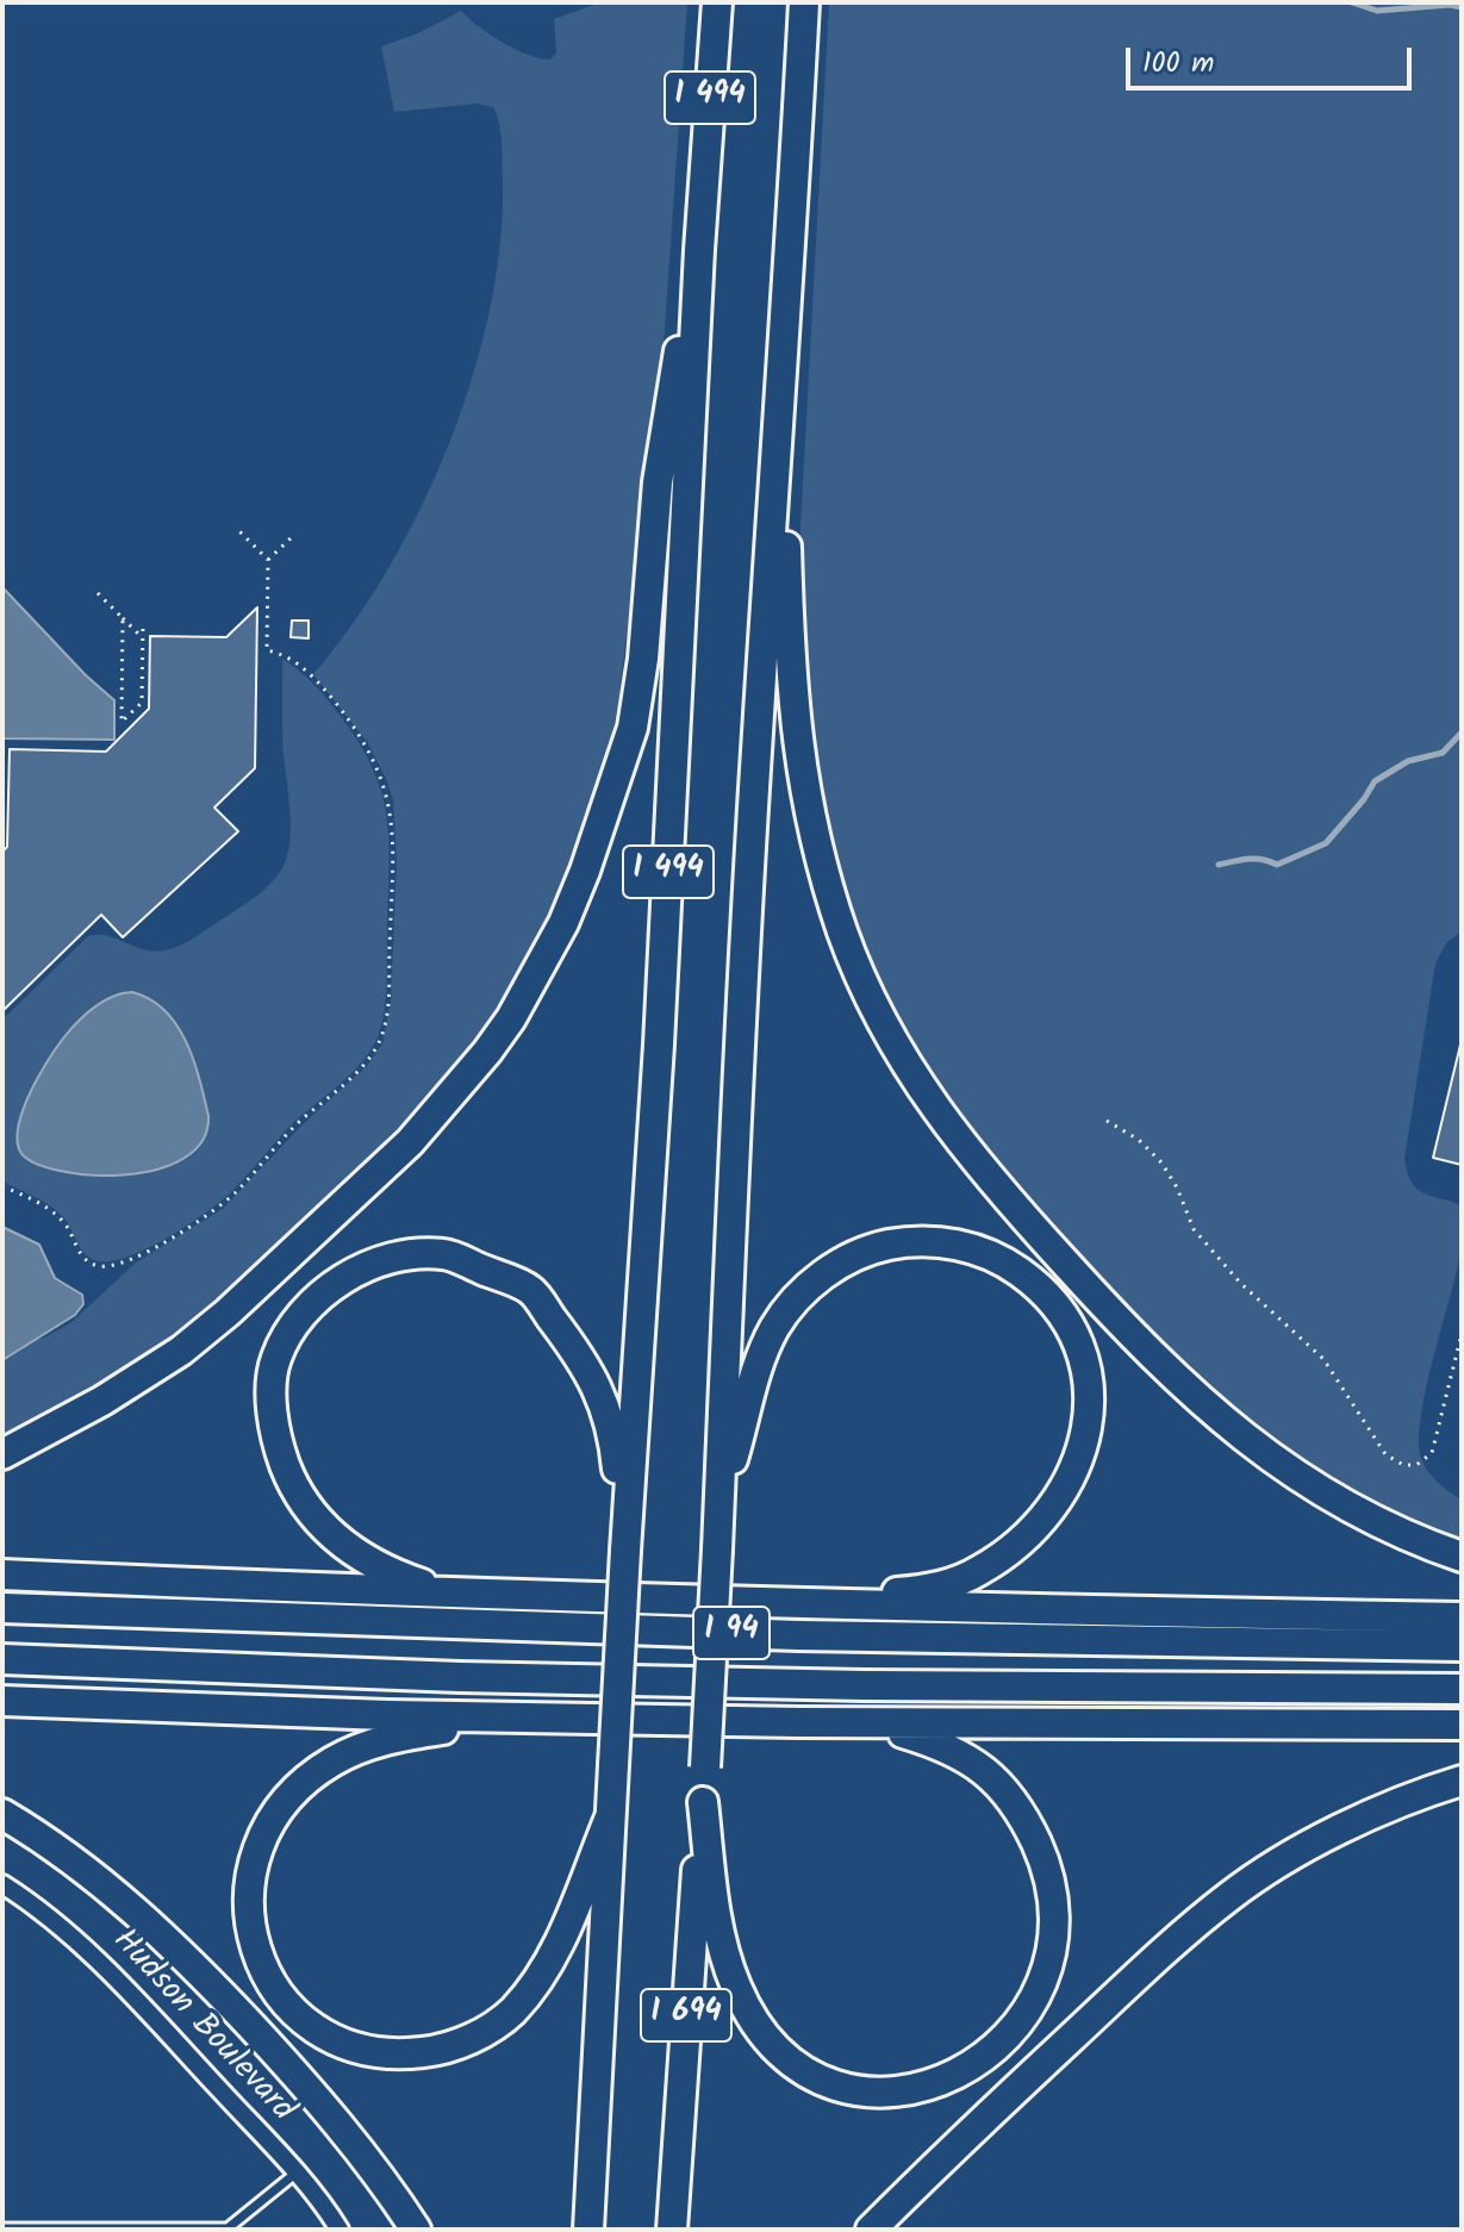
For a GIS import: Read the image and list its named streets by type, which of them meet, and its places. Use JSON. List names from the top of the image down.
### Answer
{
  "streets": {
    "highway": ["I 494", "I 94", "I 694"],
    "street": ["Hudson Boulevard"]
  },
  "crossings": [
    ["I 494", "I 694"]
  ],
  "scale_bar": "100 m"
}
